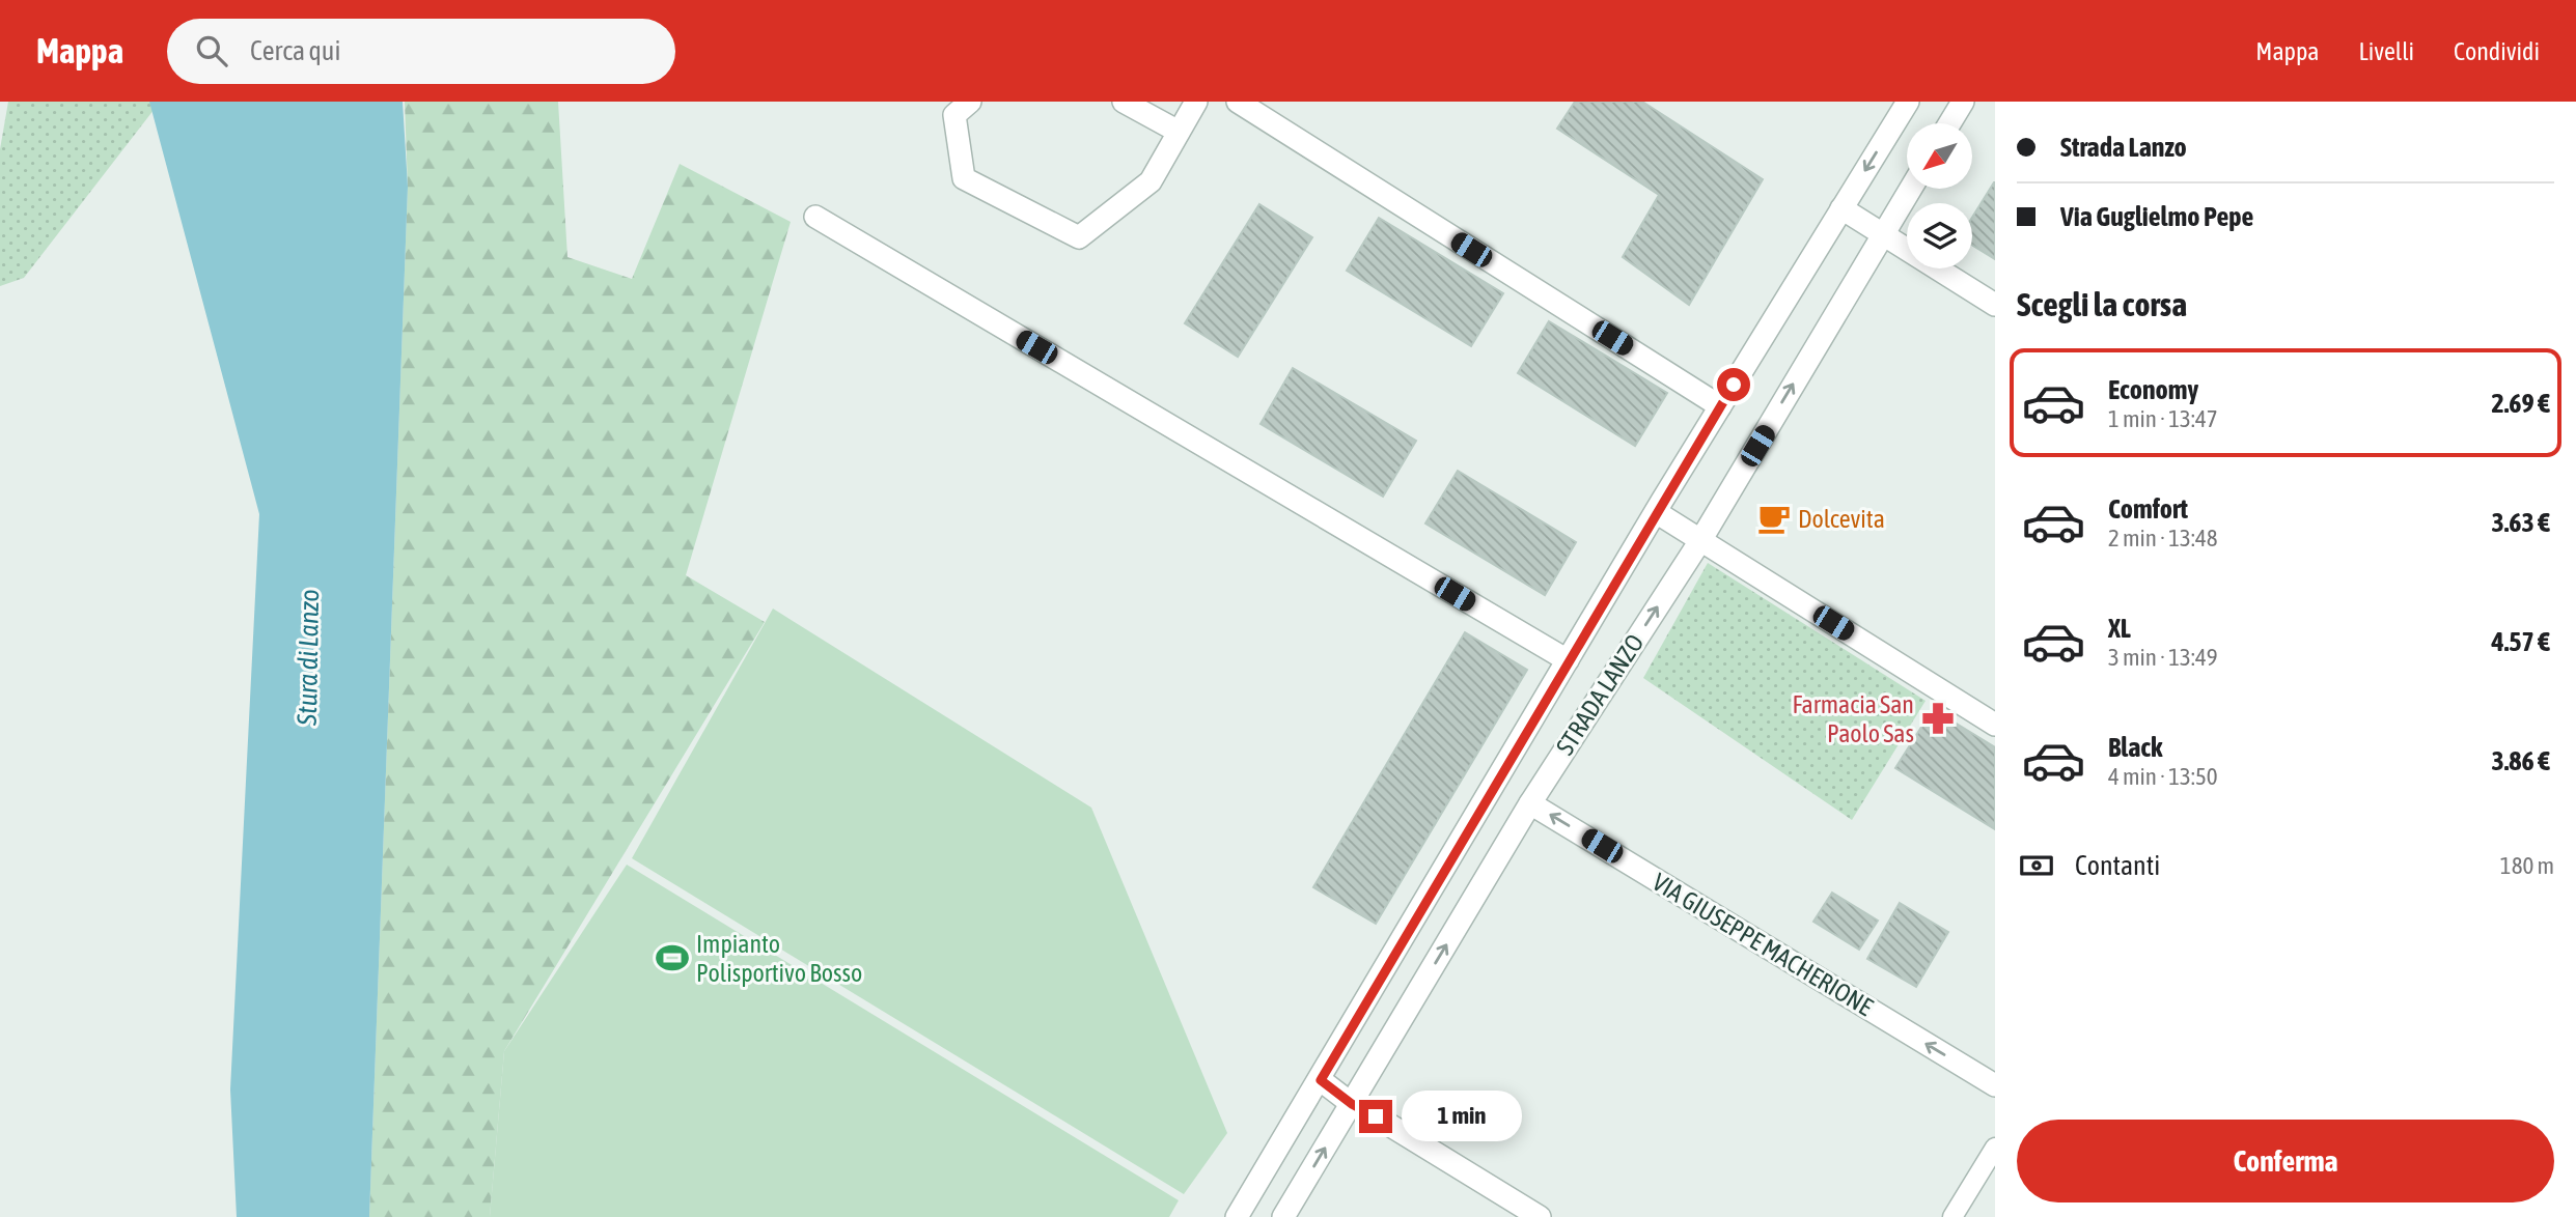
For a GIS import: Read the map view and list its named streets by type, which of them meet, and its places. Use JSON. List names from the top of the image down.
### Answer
{
  "streets": {
    "street": ["STRADA LANZO", "VIA GIUSEPPE MACHERIONE"]
  },
  "crossings": [
    ["STRADA LANZO", "VIA GIUSEPPE MACHERIONE"]
  ],
  "one_way": ["VIA GIUSEPPE MACHERIONE"],
  "water": ["Stura di Lanzo"],
  "places": {
    "cafe": ["Dolcevita"],
    "pharmacy": ["Farmacia San Paolo Sas"],
    "sports": ["Impianto Polisportivo Bosso"]
  },
  "north": "bottom left",
  "page": {
    "header": "Mappa",
    "search": "Cerca qui",
    "nav": ["Mappa", "Livelli", "Condividi"],
    "banner": ["Strada Lanzo", "Via Guglielmo Pepe"],
    "heading": "Scegli la corsa",
    "list": [
      {
        "name": "Economy",
        "note": "1 min · 13:47",
        "value": "2.69 €"
      },
      {
        "name": "Comfort",
        "note": "2 min · 13:48",
        "value": "3.63 €"
      },
      {
        "name": "XL",
        "note": "3 min · 13:49",
        "value": "4.57 €"
      },
      {
        "name": "Black",
        "note": "4 min · 13:50",
        "value": "3.86 €"
      }
    ],
    "pay": ["Contanti", "180 m"],
    "bubble": "1 min",
    "buttons": "Conferma"
  }
}
